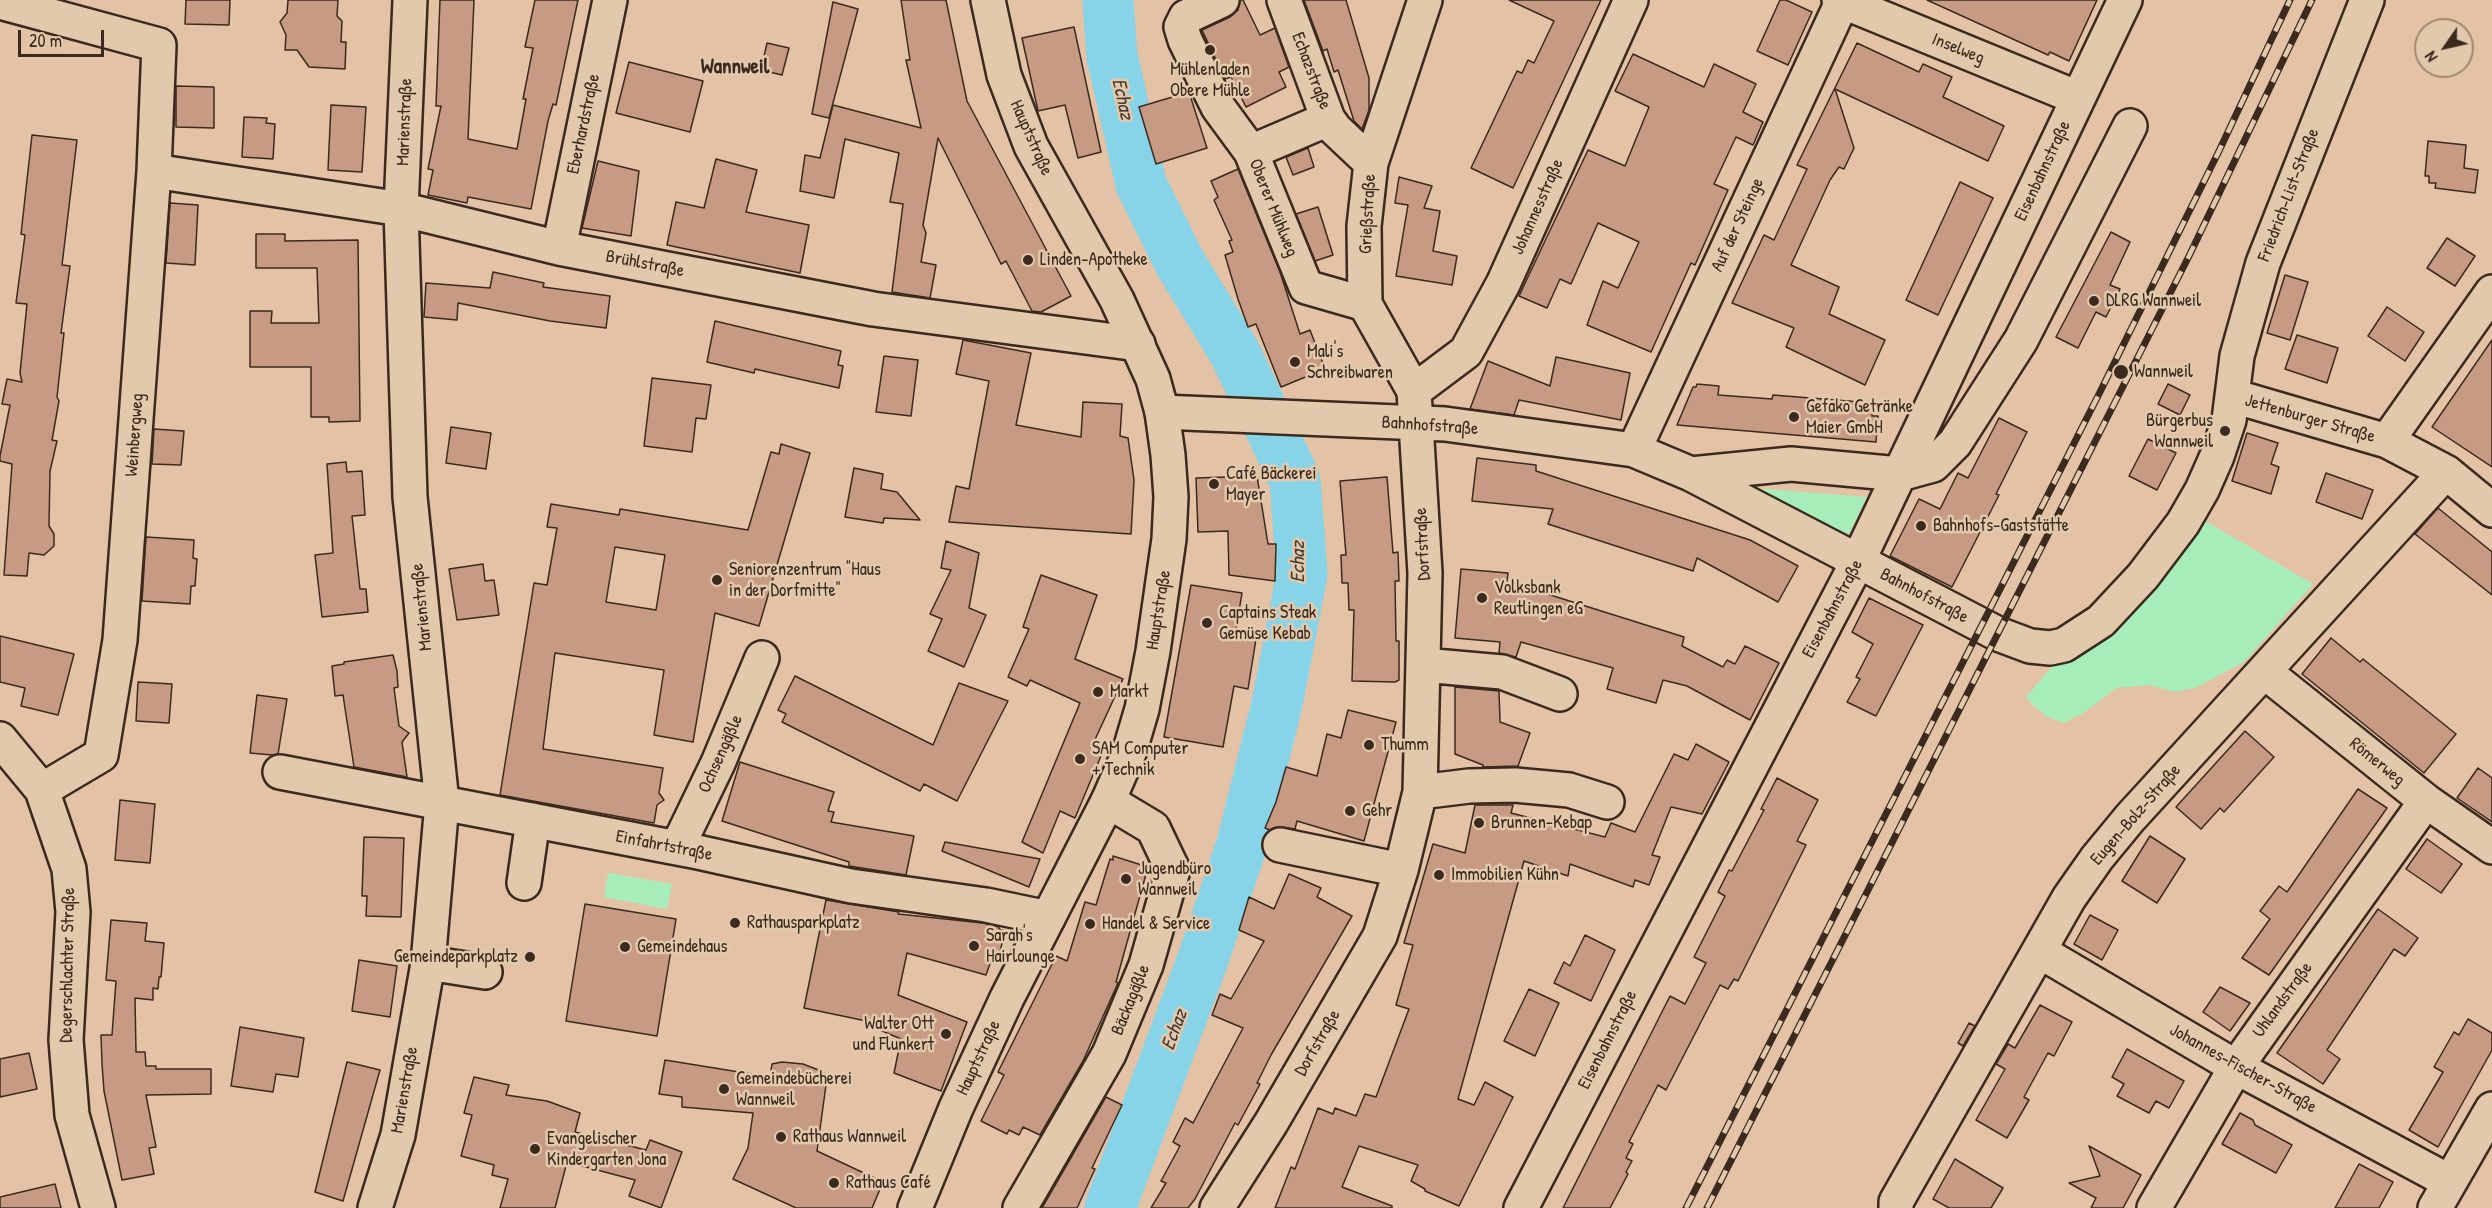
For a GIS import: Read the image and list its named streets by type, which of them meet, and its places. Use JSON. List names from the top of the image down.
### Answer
{
  "streets": {
    "street": [
      "Inselweg",
      "Echazstraße",
      "Marienstraße",
      "Eberhardstraße",
      "Hauptstraße",
      "Eisenbahnstraße",
      "Friedrich-List-Straße",
      "Johannesstraße",
      "Oberer Mühlweg",
      "Grießstraße",
      "Auf der Steinge",
      "Brühlstraße",
      "Jettenburger Straße",
      "Bahnhofstraße",
      "Weinbergweg",
      "Dorfstraße",
      "Ochsengäßle",
      "Römerweg",
      "Eugen-Bolz-Straße",
      "Einfahrtstraße",
      "Degerschlachter Straße",
      "Bäckagäßle",
      "Uhlandstraße",
      "Johannes-Fischer-Straße"
    ]
  },
  "crossings": [
    ["Inselweg", "Eisenbahnstraße"],
    ["Inselweg", "Auf der Steinge"],
    ["Echazstraße", "Grießstraße"],
    ["Marienstraße", "Brühlstraße"],
    ["Marienstraße", "Einfahrtstraße"],
    ["Eberhardstraße", "Brühlstraße"],
    ["Hauptstraße", "Brühlstraße"],
    ["Hauptstraße", "Bahnhofstraße"],
    ["Hauptstraße", "Einfahrtstraße"],
    ["Hauptstraße", "Bäckagäßle"],
    ["Eisenbahnstraße", "Bahnhofstraße"],
    ["Friedrich-List-Straße", "Jettenburger Straße"],
    ["Johannesstraße", "Grießstraße"],
    ["Oberer Mühlweg", "Grießstraße"],
    ["Grießstraße", "Bahnhofstraße"],
    ["Grießstraße", "Dorfstraße"],
    ["Auf der Steinge", "Bahnhofstraße"],
    ["Brühlstraße", "Weinbergweg"],
    ["Jettenburger Straße", "Bahnhofstraße"],
    ["Jettenburger Straße", "Eugen-Bolz-Straße"],
    ["Bahnhofstraße", "Dorfstraße"],
    ["Weinbergweg", "Degerschlachter Straße"],
    ["Ochsengäßle", "Einfahrtstraße"],
    ["Römerweg", "Eugen-Bolz-Straße"],
    ["Römerweg", "Uhlandstraße"],
    ["Eugen-Bolz-Straße", "Johannes-Fischer-Straße"],
    ["Uhlandstraße", "Johannes-Fischer-Straße"]
  ],
  "districts": ["Wannweil"],
  "water": ["Echaz"],
  "places": [
    "Mühlenladen Obere Mühle",
    "Linden-Apotheke",
    "DLRG Wannweil",
    "Mali's Schreibwaren",
    "Wannweil",
    "Gefako Getränke Maier GmbH",
    "Bürgerbus Wannweil",
    "Café Bäckerei Mayer",
    "Bahnhofs-Gaststätte",
    "Seniorenzentrum \"Haus in der Dorfmitte\"",
    "Volksbank Reutlingen eG",
    "Captains Steak Gemüse Kebab",
    "Markt",
    "Thumm",
    "SAM Computer + Technik",
    "Gehr",
    "Brunnen-Kebap",
    "Immobilien Kühn",
    "Jugendbüro Wannweil",
    "Rathausparkplatz",
    "Handel & Service",
    "Sarah's Hairlounge",
    "Gemeindehaus",
    "Gemeindeparkplatz",
    "Walter Ott und Flunkert",
    "Gemeindebücherei Wannweil",
    "Rathaus Wannweil",
    "Evangelischer Kindergarten Jona",
    "Rathaus Café"
  ],
  "scale_bar": "20 m",
  "north": "bottom left"
}
